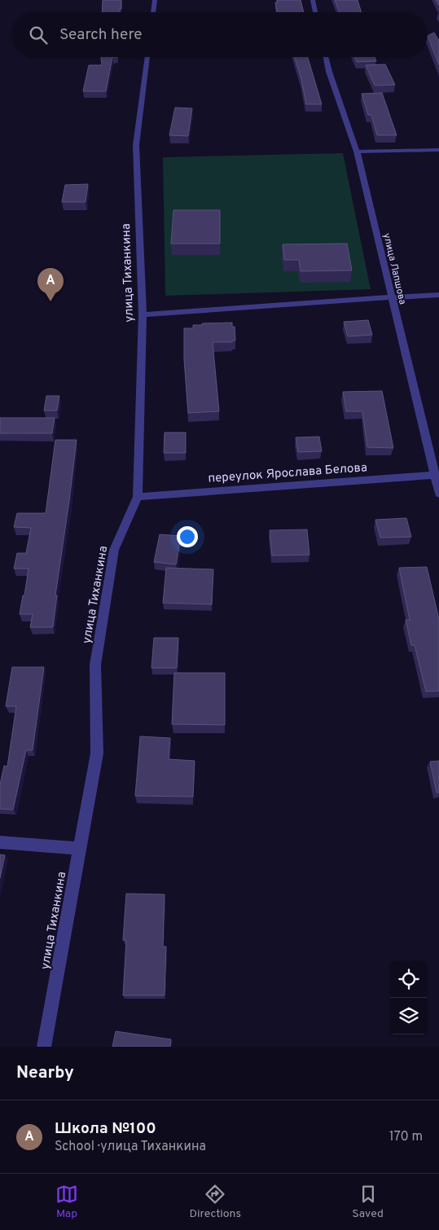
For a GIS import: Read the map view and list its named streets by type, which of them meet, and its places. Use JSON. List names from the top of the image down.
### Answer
{
  "streets": {
    "street": ["улица Лапшова", "улица Тиханкина", "переулок Ярослава Белова"]
  },
  "crossings": [
    ["улица Лапшова", "переулок Ярослава Белова"],
    ["улица Тиханкина", "переулок Ярослава Белова"]
  ],
  "page": {
    "search": "Search here",
    "pins": "A",
    "heading": "Nearby",
    "list": [
      {
        "mark": "A",
        "name": "Школа №100",
        "note": "School · улица Тиханкина",
        "value": "170 m"
      }
    ],
    "nav": ["Map", "Directions", "Saved"]
  }
}
